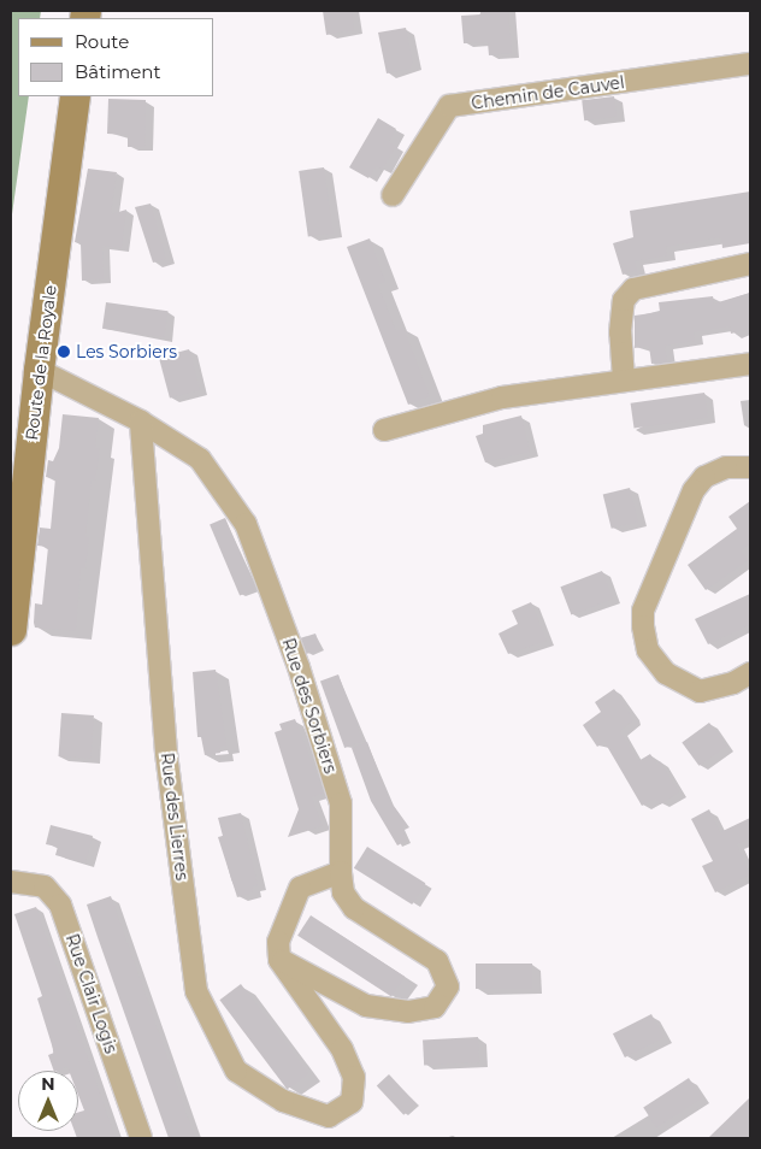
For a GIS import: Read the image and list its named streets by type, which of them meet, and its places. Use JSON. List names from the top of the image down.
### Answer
{
  "streets": {
    "main road": ["Route de la Royale"],
    "street": [
      "Chemin de Cauvel",
      "Rue des Sorbiers",
      "Rue des Lierres",
      "Rue Clair Logis"
    ]
  },
  "crossings": [
    ["Route de la Royale", "Rue des Sorbiers"],
    ["Rue des Sorbiers", "Rue des Lierres"]
  ],
  "places": ["Les Sorbiers"],
  "legend": ["Route", "Bâtiment"],
  "north": "top"
}
